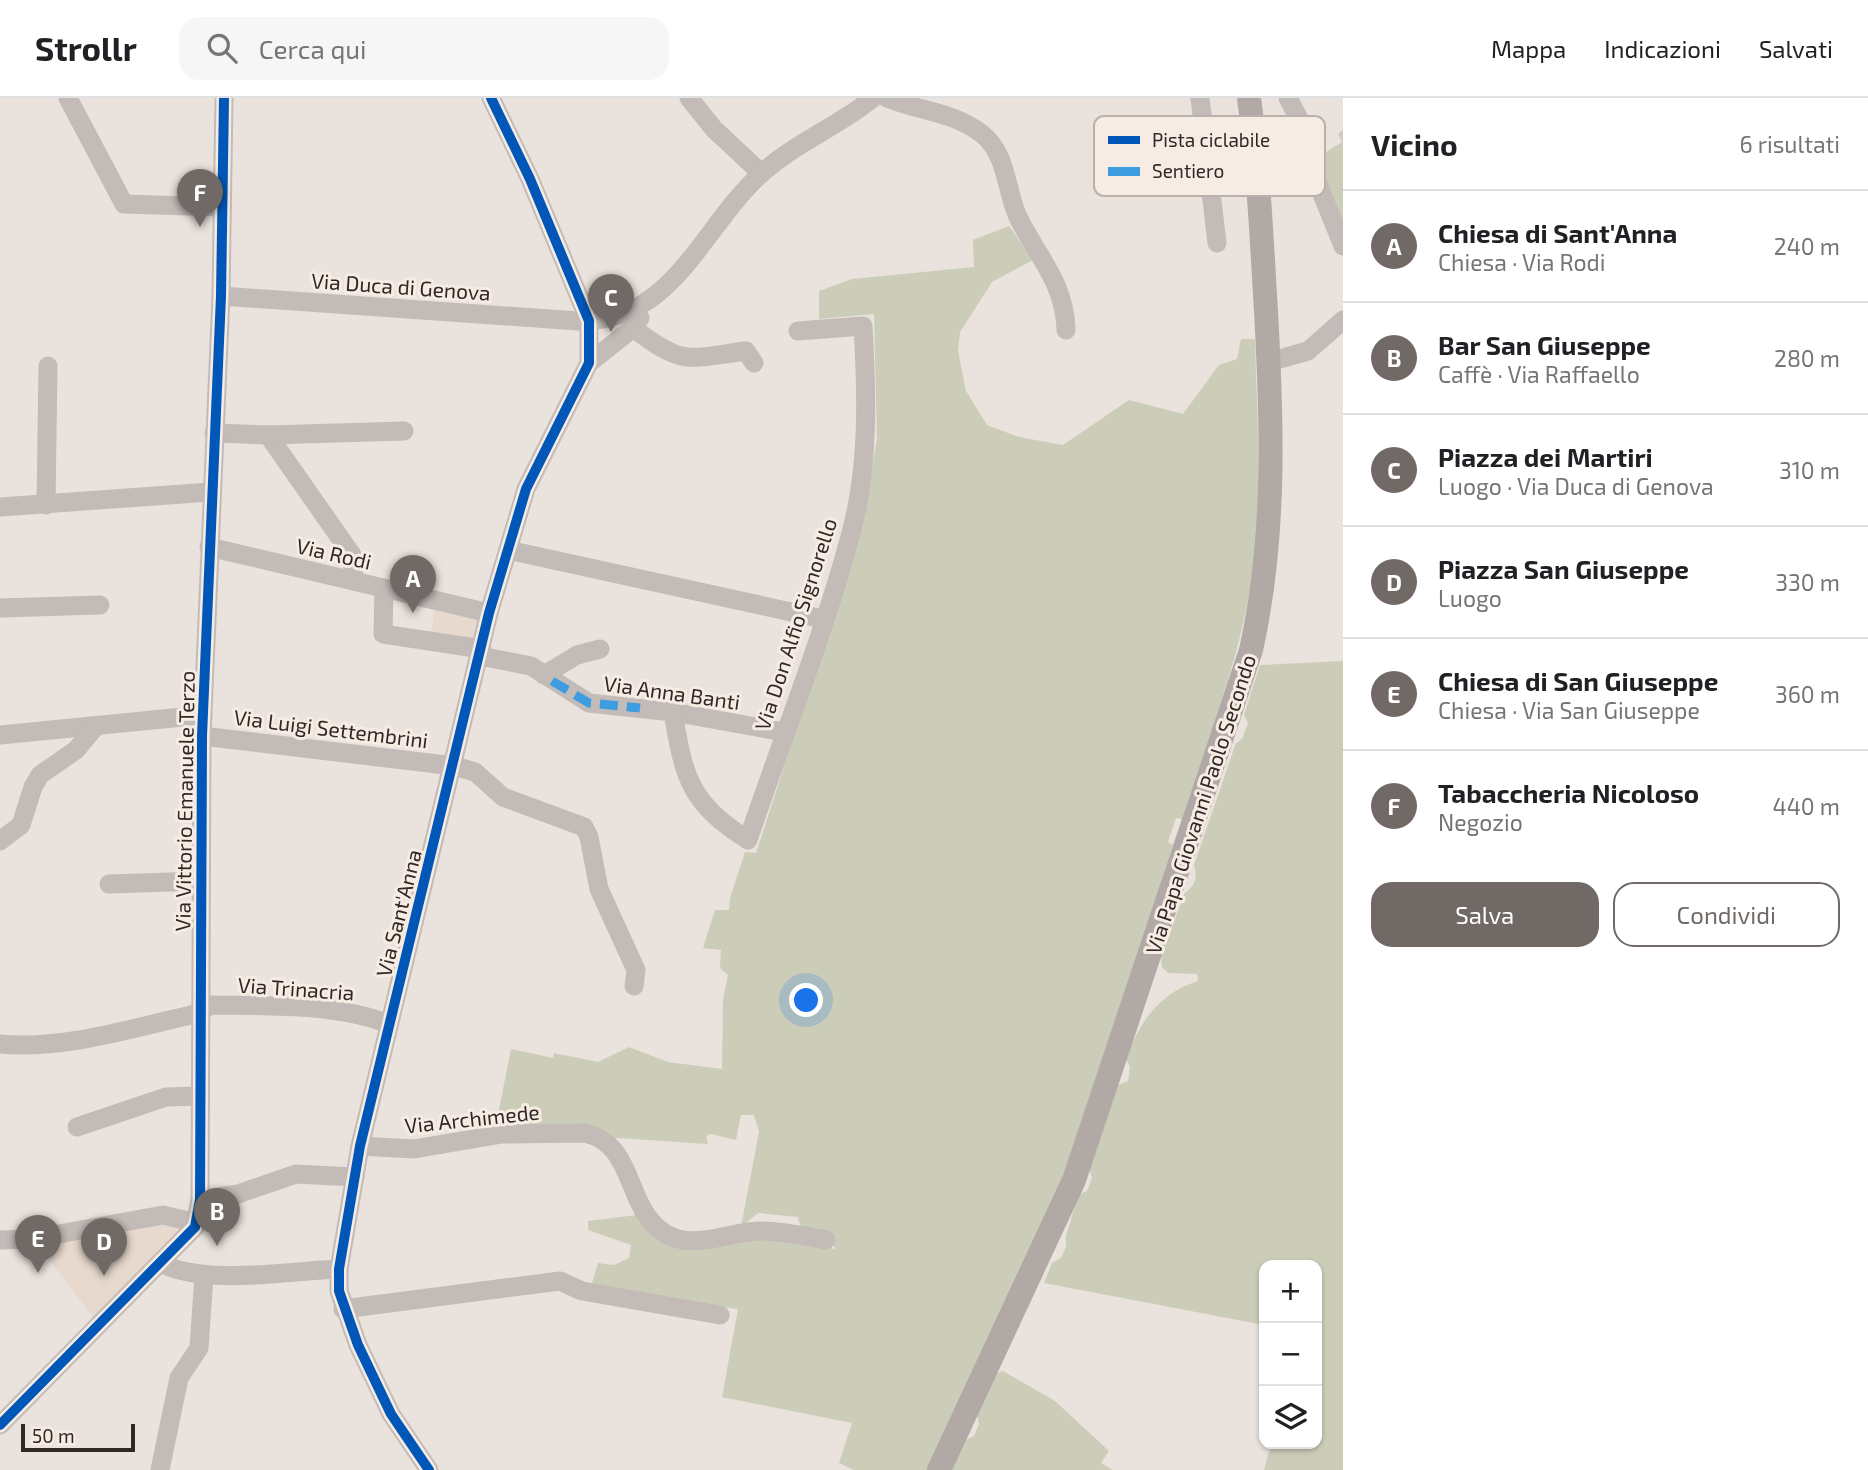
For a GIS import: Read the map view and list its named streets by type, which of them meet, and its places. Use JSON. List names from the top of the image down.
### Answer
{
  "streets": {
    "main road": ["Via Papa Giovanni Paolo Secondo"],
    "street": [
      "Via Duca di Genova",
      "Via Rodi",
      "Via Don Alfio Signorello",
      "Via Anna Banti",
      "Via Luigi Settembrini",
      "Via Vittorio Emanuele Terzo",
      "Via Sant'Anna",
      "Via Trinacria",
      "Via Archimede"
    ]
  },
  "crossings": [
    ["Via Duca di Genova", "Via Vittorio Emanuele Terzo"],
    ["Via Rodi", "Via Anna Banti"],
    ["Via Rodi", "Via Vittorio Emanuele Terzo"],
    ["Via Rodi", "Via Sant'Anna"],
    ["Via Don Alfio Signorello", "Via Anna Banti"],
    ["Via Anna Banti", "Via Sant'Anna"],
    ["Via Luigi Settembrini", "Via Vittorio Emanuele Terzo"],
    ["Via Luigi Settembrini", "Via Sant'Anna"],
    ["Via Vittorio Emanuele Terzo", "Via Trinacria"],
    ["Via Sant'Anna", "Via Trinacria"],
    ["Via Sant'Anna", "Via Archimede"]
  ],
  "legend": ["Pista ciclabile", "Sentiero"],
  "scale_bar": "50 m",
  "page": {
    "header": "Strollr",
    "search": "Cerca qui",
    "nav": ["Mappa", "Indicazioni", "Salvati"],
    "heading": ["Vicino", "6 risultati"],
    "pins": [
      "F",
      "C",
      "A",
      "B",
      "E",
      "D"
    ],
    "list": [
      {
        "mark": "A",
        "name": "Chiesa di Sant'Anna",
        "note": "Chiesa · Via Rodi",
        "value": "240 m"
      },
      {
        "mark": "B",
        "name": "Bar San Giuseppe",
        "note": "Caffè · Via Raffaello",
        "value": "280 m"
      },
      {
        "mark": "C",
        "name": "Piazza dei Martiri",
        "note": "Luogo · Via Duca di Genova",
        "value": "310 m"
      },
      {
        "mark": "D",
        "name": "Piazza San Giuseppe",
        "note": "Luogo",
        "value": "330 m"
      },
      {
        "mark": "E",
        "name": "Chiesa di San Giuseppe",
        "note": "Chiesa · Via San Giuseppe",
        "value": "360 m"
      },
      {
        "mark": "F",
        "name": "Tabaccheria Nicoloso",
        "note": "Negozio",
        "value": "440 m"
      }
    ],
    "buttons": ["Salva", "Condividi"],
    "map_buttons": ["+", "−"],
    "scale": "50 m"
  }
}
